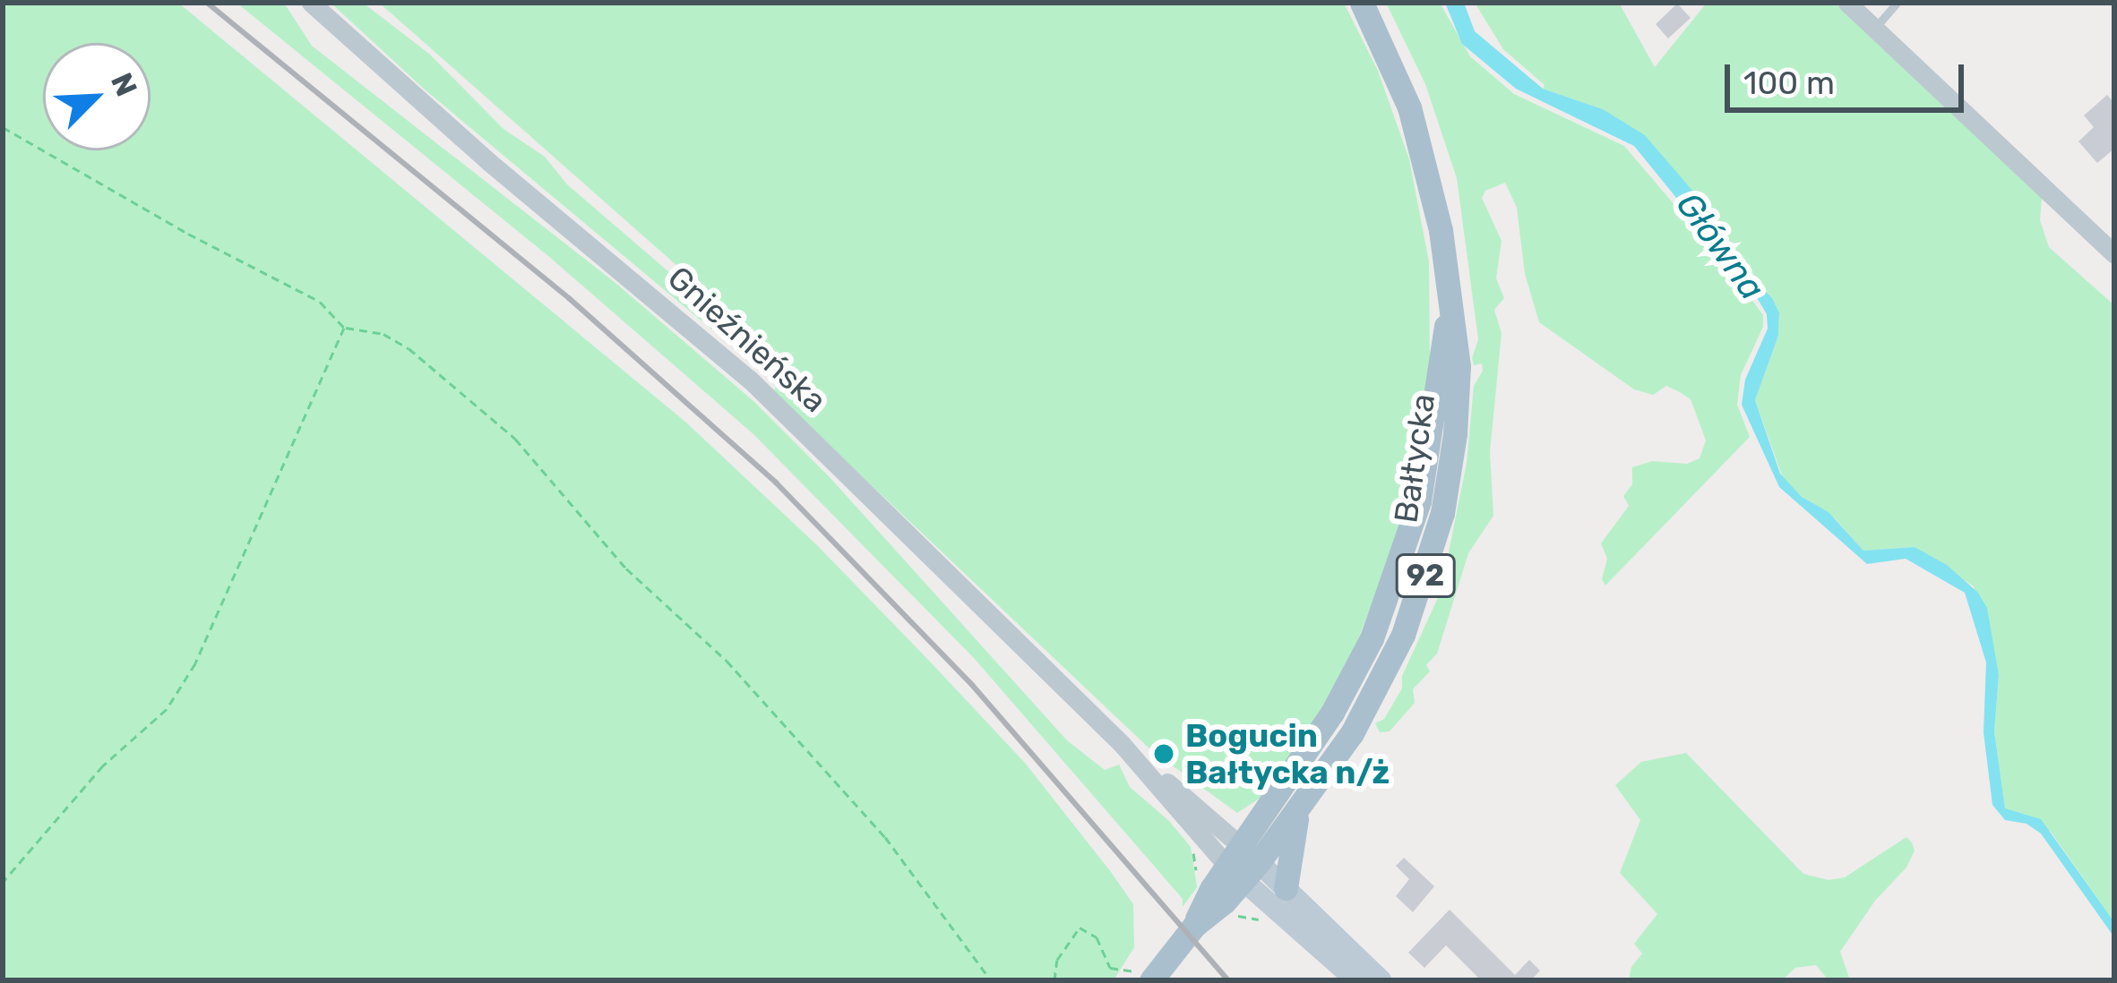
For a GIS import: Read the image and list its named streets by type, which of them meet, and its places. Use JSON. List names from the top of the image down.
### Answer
{
  "streets": {
    "main road": ["Gnieźnieńska", "Bałtycka", "92"]
  },
  "crossings": [
    ["Gnieźnieńska", "Bałtycka"]
  ],
  "water": ["Główna"],
  "places": ["Bogucin Bałtycka n/ż"],
  "scale_bar": "100 m",
  "north": "top right"
}
